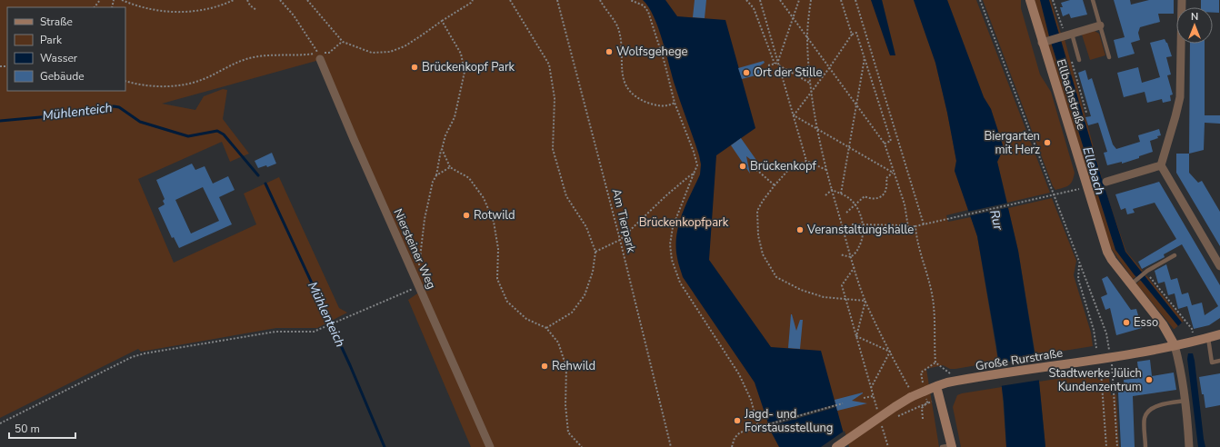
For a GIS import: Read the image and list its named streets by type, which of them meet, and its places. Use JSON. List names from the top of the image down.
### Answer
{
  "streets": {
    "main road": ["Ellbachstraße", "Große Rurstraße"],
    "street": ["Niersteiner Weg"],
    "path": ["Am Tierpark"]
  },
  "crossings": [
    ["Ellbachstraße", "Große Rurstraße"]
  ],
  "water": ["Mühlenteich", "Ellebach", "Rur"],
  "parks": ["Brückenkopfpark"],
  "places": [
    "Wolfsgehege",
    "Brückenkopf Park",
    "Ort der Stille",
    "Biergarten mit Herz",
    "Brückenkopf",
    "Rotwild",
    "Veranstaltungshalle",
    "Esso",
    "Rehwild",
    "Stadtwerke Jülich Kundenzentrum",
    "Jagd- und Forstausstellung"
  ],
  "legend": [
    "Straße",
    "Park",
    "Wasser",
    "Gebäude"
  ],
  "scale_bar": "50 m",
  "north": "top"
}
